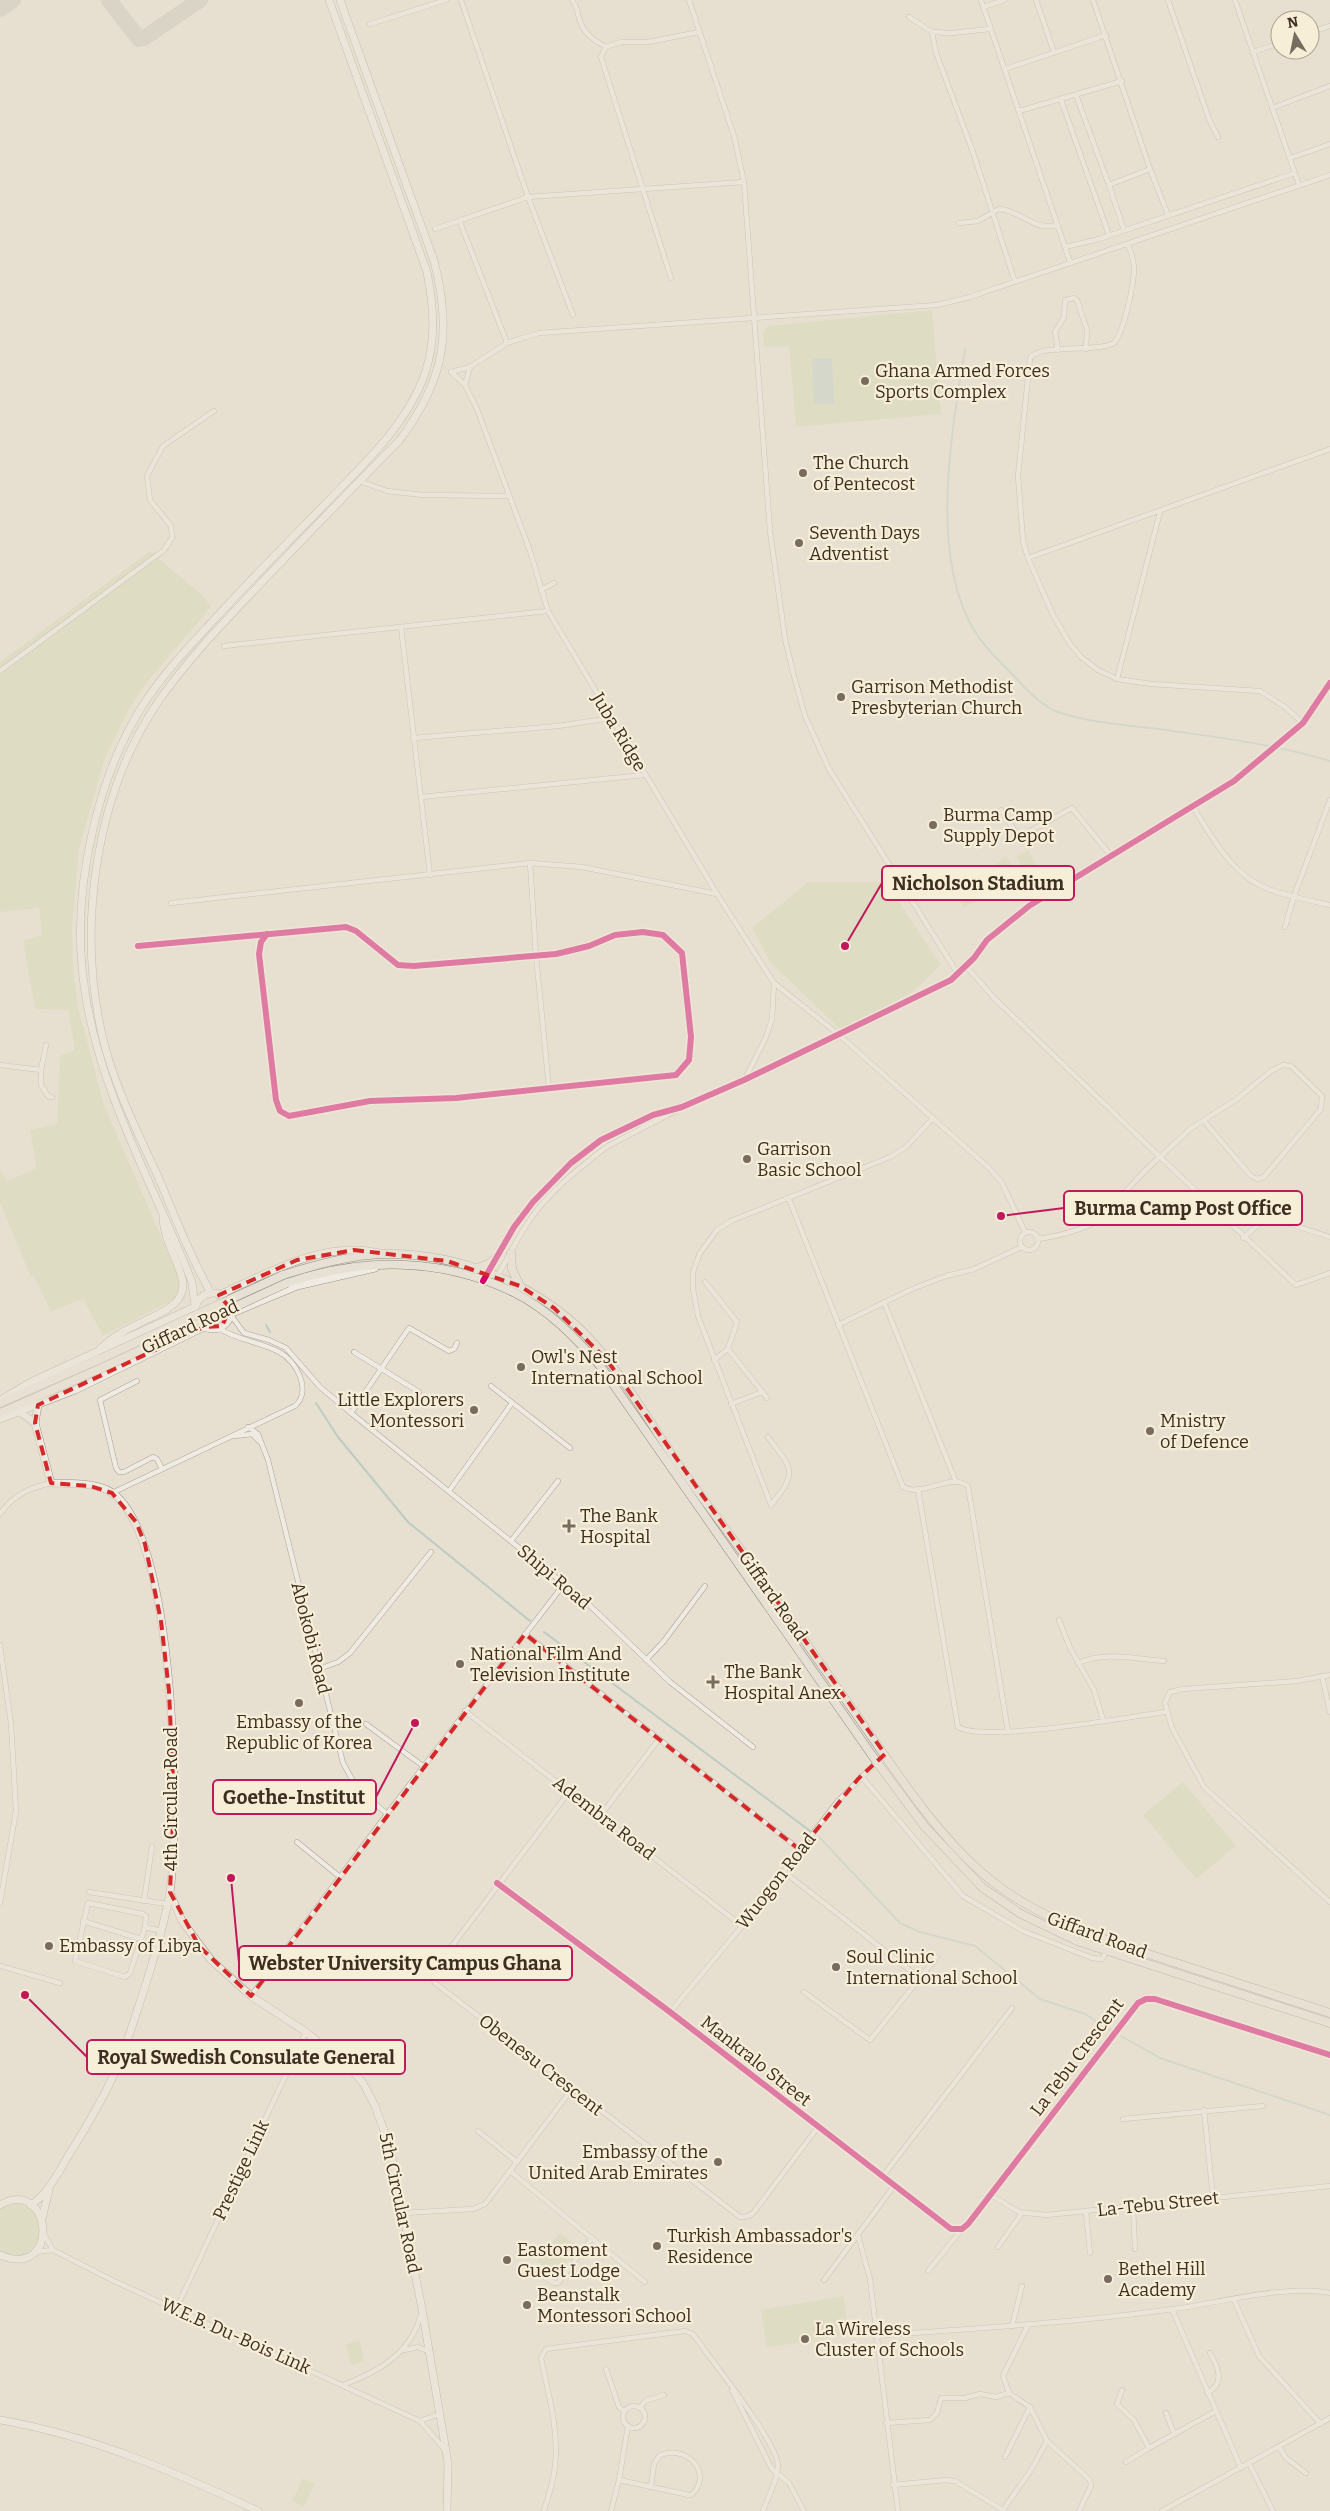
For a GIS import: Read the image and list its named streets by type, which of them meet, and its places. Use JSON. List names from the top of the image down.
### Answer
{
  "streets": {
    "main road": ["Giffard Road", "4th Circular Road", "5th Circular Road"],
    "street": [
      "Juba Ridge",
      "Shipi Road",
      "Abokobi Road",
      "Adembra Road",
      "Wuogon Road",
      "La Tebu Crescent",
      "Mankralo Street",
      "Obenesu Crescent",
      "Prestige Link",
      "La-Tebu Street",
      "W.E.B. Du-Bois Link"
    ]
  },
  "crossings": [
    ["Giffard Road", "Shipi Road"],
    ["Giffard Road", "Wuogon Road"],
    ["4th Circular Road", "5th Circular Road"],
    ["Adembra Road", "Wuogon Road"],
    ["Adembra Road", "Obenesu Crescent"],
    ["Wuogon Road", "Mankralo Street"],
    ["La Tebu Crescent", "La-Tebu Street"],
    ["Mankralo Street", "Obenesu Crescent"],
    ["Prestige Link", "5th Circular Road"],
    ["Prestige Link", "W.E.B. Du-Bois Link"],
    ["5th Circular Road", "W.E.B. Du-Bois Link"]
  ],
  "places": {
    "other": [
      "Ghana Armed Forces Sports Complex",
      "The Church of Pentecost",
      "Seventh Days Adventist",
      "Garrison Methodist Presbyterian Church",
      "Burma Camp Supply Depot",
      "Nicholson Stadium",
      "Garrison Basic School",
      "Burma Camp Post Office",
      "Owl's Nest International School",
      "Little Explorers Montessori",
      "Mnistry of Defence",
      "National Film And Television Institute",
      "Embassy of the Republic of Korea",
      "Goethe-Institut",
      "Webster University Campus Ghana",
      "Embassy of Libya",
      "Soul Clinic International School",
      "Royal Swedish Consulate General",
      "Embassy of the United Arab Emirates",
      "Turkish Ambassador's Residence",
      "Eastoment Guest Lodge",
      "Bethel Hill Academy",
      "Beanstalk Montessori School",
      "La Wireless Cluster of Schools"
    ],
    "health": ["The Bank Hospital", "The Bank Hospital Anex"]
  },
  "north": "top"
}
